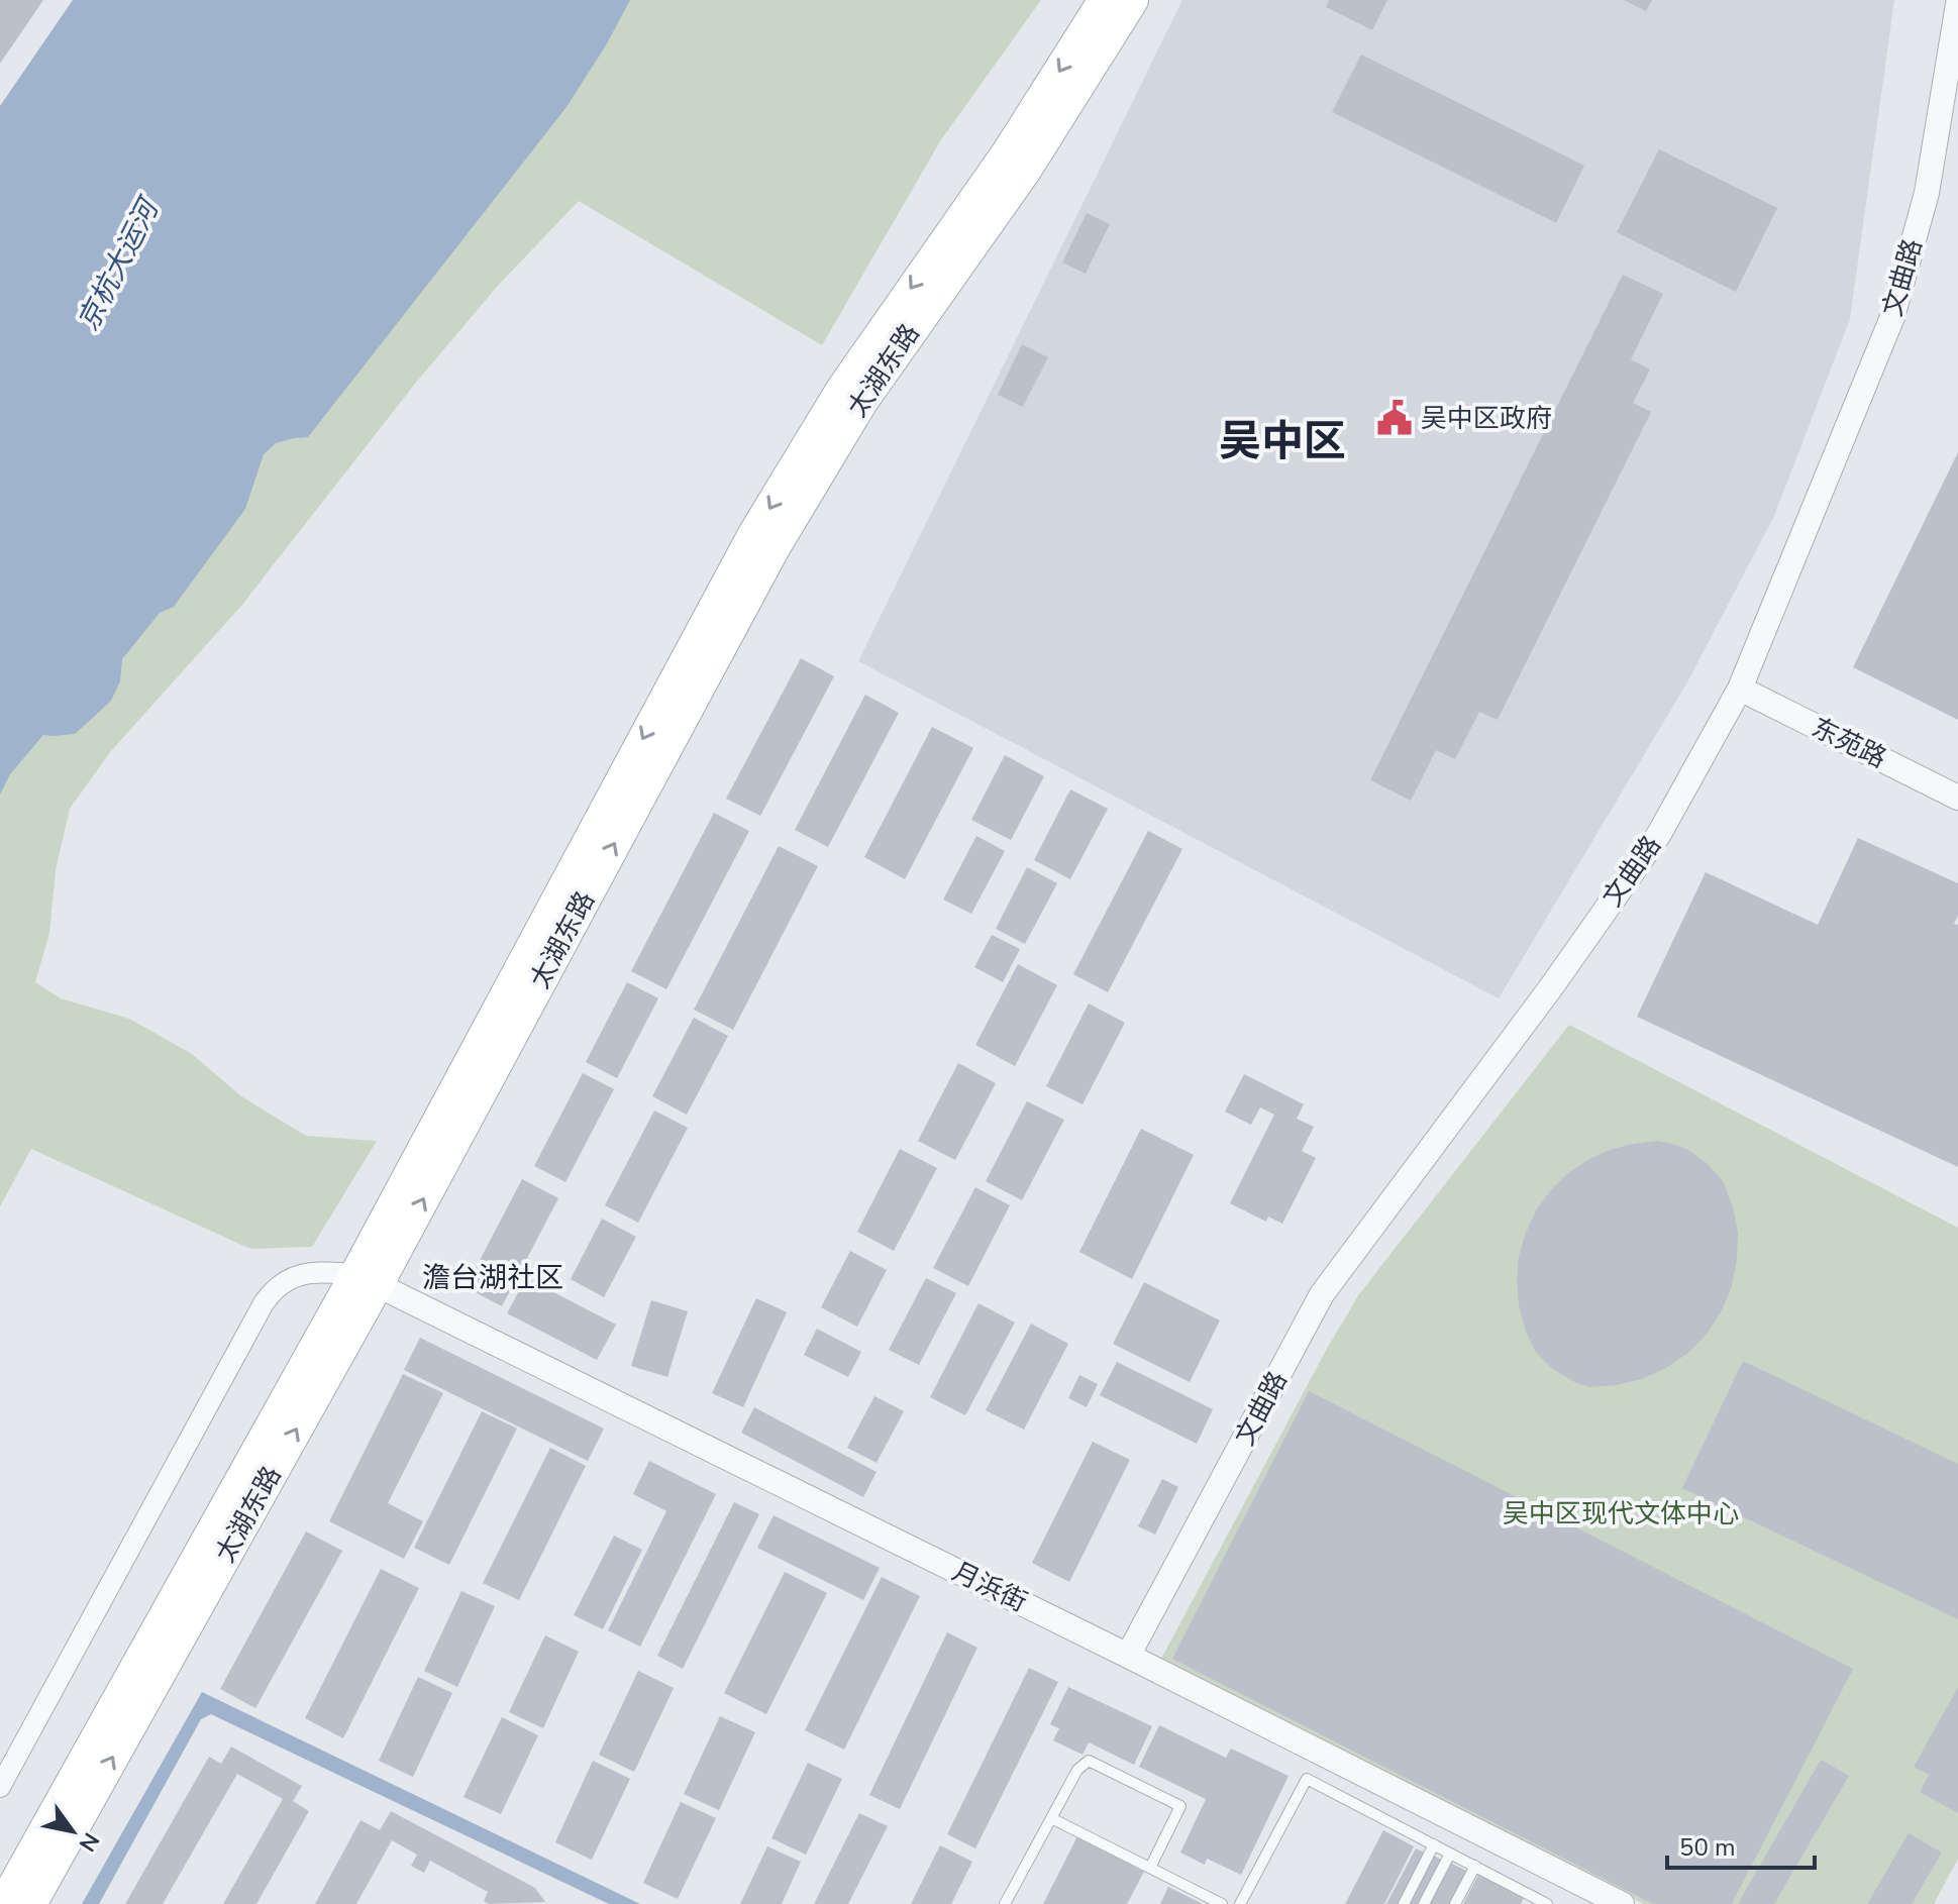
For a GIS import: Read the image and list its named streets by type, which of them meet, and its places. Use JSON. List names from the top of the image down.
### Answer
{
  "streets": {
    "main road": ["太湖东路"],
    "street": ["文曲路", "东苑路", "月浜街"]
  },
  "crossings": [
    ["文曲路", "东苑路"],
    ["文曲路", "月浜街"],
    ["太湖东路", "月浜街"]
  ],
  "districts": ["吴中区", "澹台湖社区"],
  "water": ["京杭大运河"],
  "parks": ["吴中区现代文体中心"],
  "places": {
    "public building": ["吴中区政府"]
  },
  "scale_bar": "50 m",
  "north": "bottom right"
}
